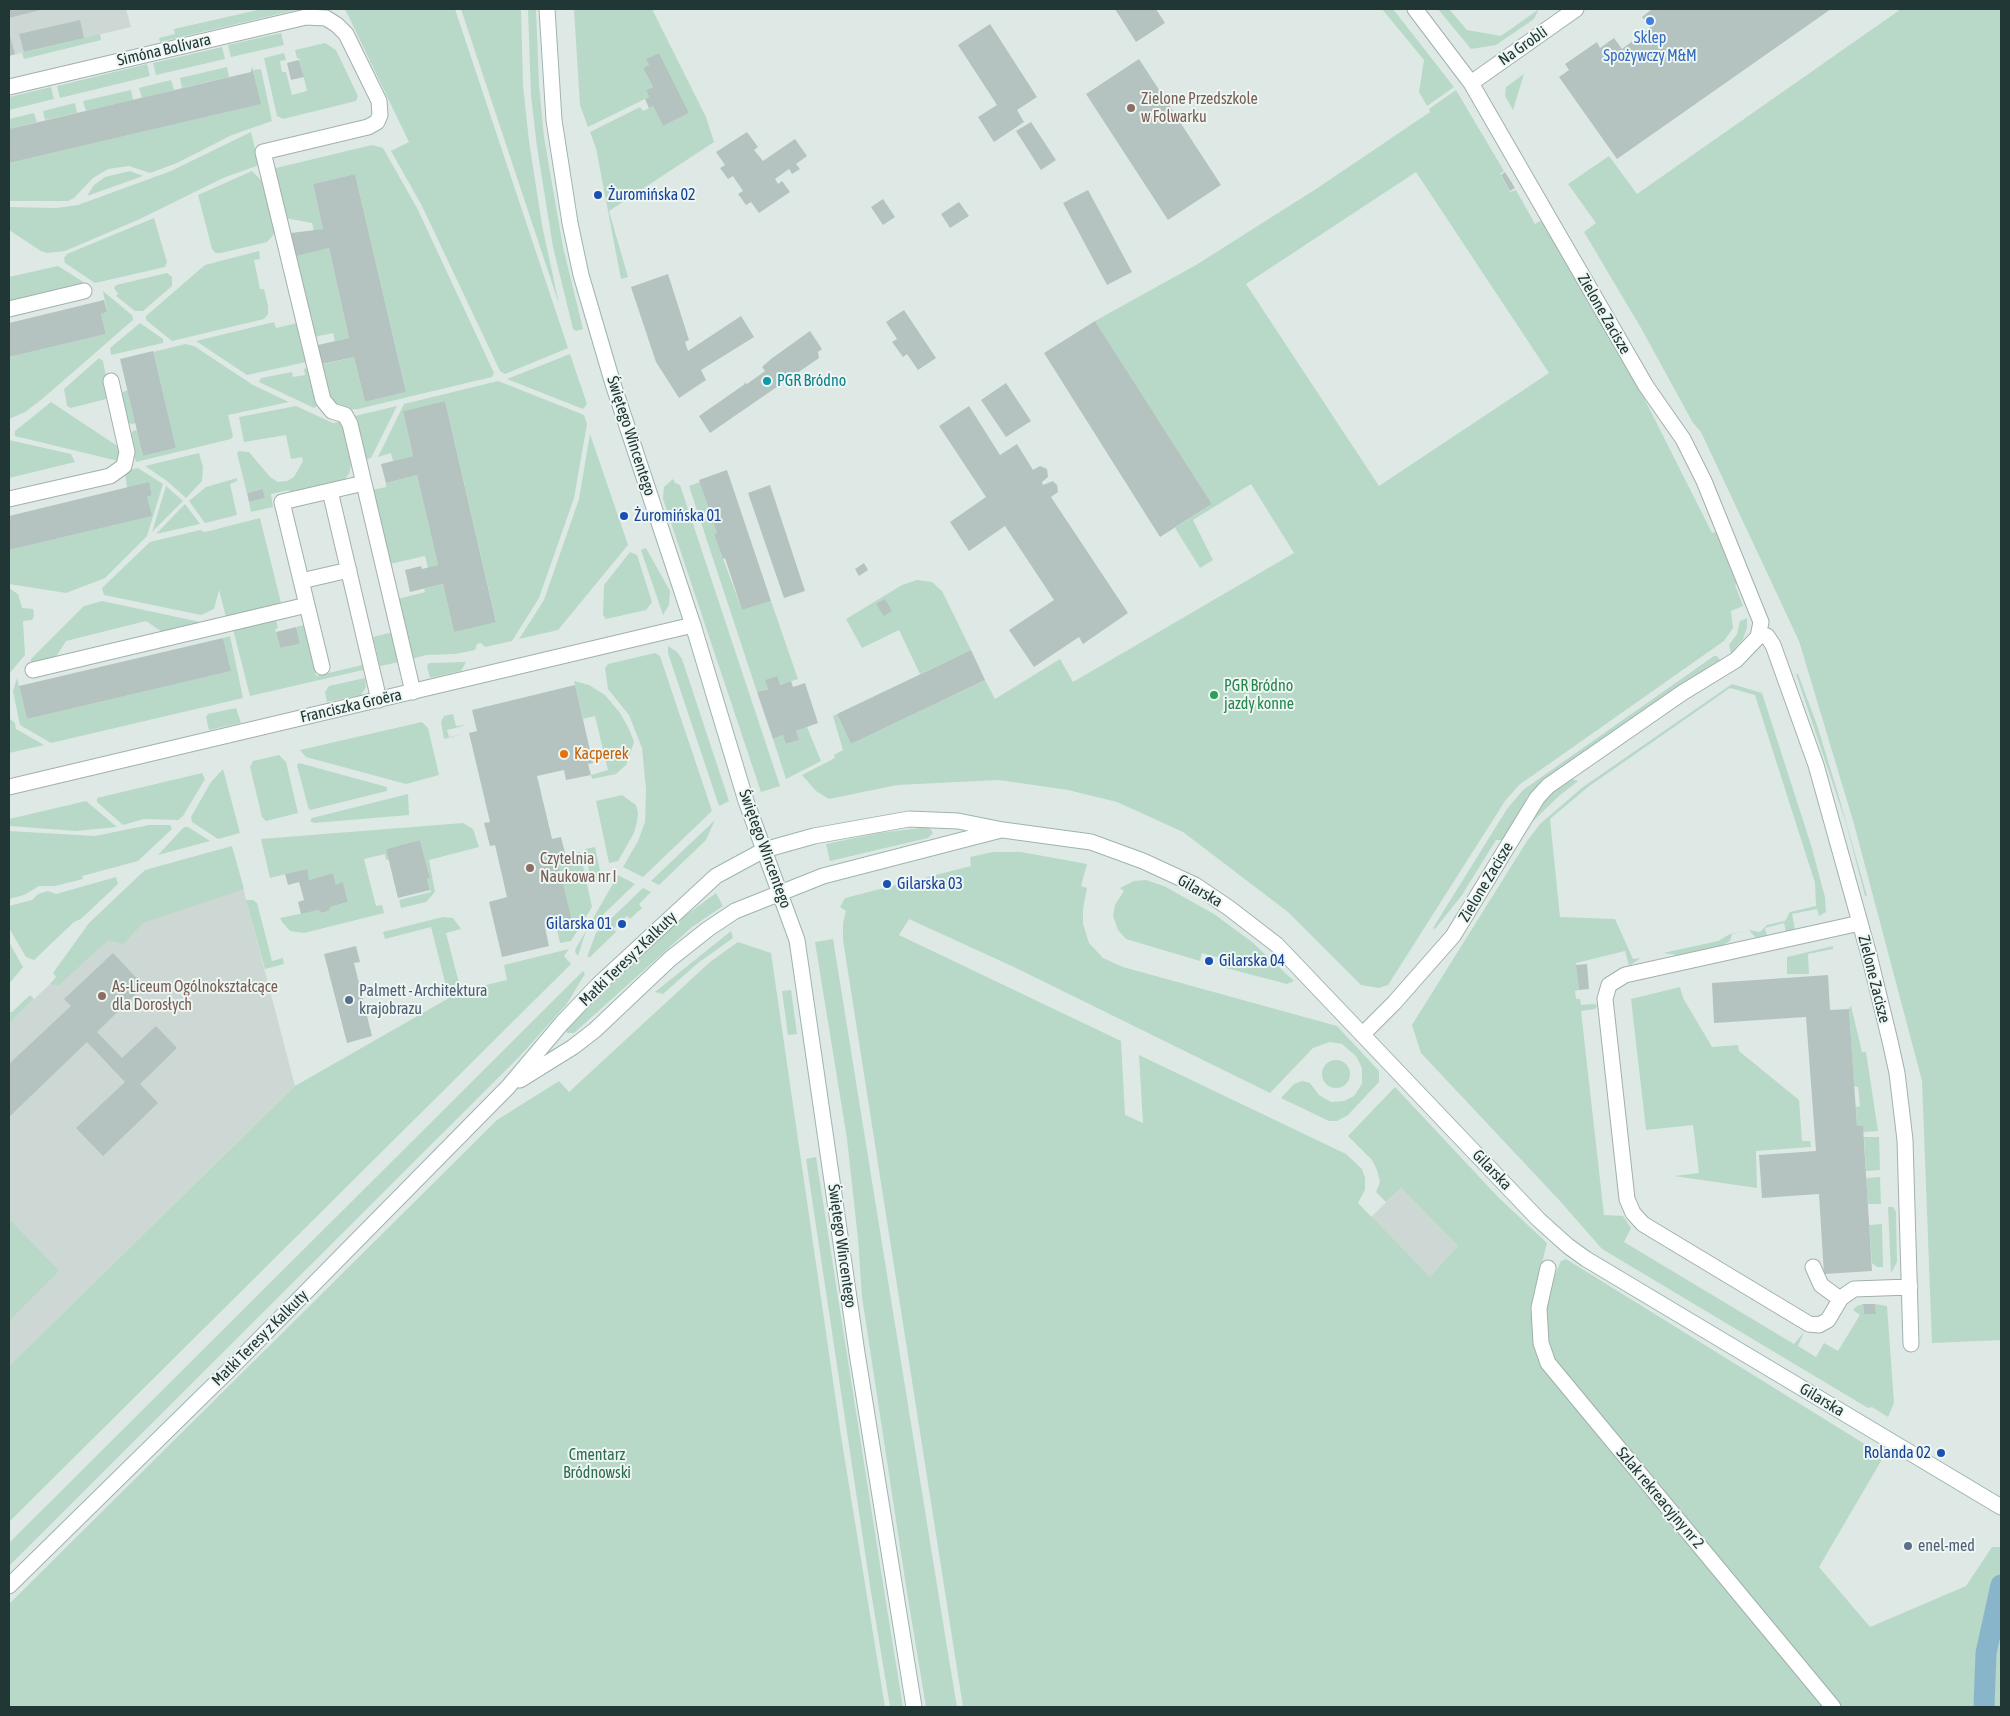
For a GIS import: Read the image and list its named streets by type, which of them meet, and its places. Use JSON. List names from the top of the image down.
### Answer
{
  "streets": {
    "street": [
      "Na Grobli",
      "Simóna Bolívara",
      "Zielone Zacisze",
      "Świętego Wincentego",
      "Franciszka Groëra",
      "Gilarska",
      "Matki Teresy z Kalkuty",
      "Szlak rekreacyjny nr 2"
    ]
  },
  "crossings": [
    ["Na Grobli", "Zielone Zacisze"],
    ["Zielone Zacisze", "Gilarska"],
    ["Świętego Wincentego", "Franciszka Groëra"],
    ["Świętego Wincentego", "Gilarska"],
    ["Świętego Wincentego", "Matki Teresy z Kalkuty"],
    ["Gilarska", "Matki Teresy z Kalkuty"]
  ],
  "parks": ["Cmentarz Bródnowski"],
  "places": [
    "Sklep Spożywczy M&M",
    "Zielone Przedszkole w Folwarku",
    "Żuromińska 02",
    "PGR Bródno",
    "Żuromińska 01",
    "PGR Bródno jazdy konne",
    "Kacperek",
    "Czytelnia Naukowa nr I",
    "Gilarska 03",
    "Gilarska 01",
    "Gilarska 04",
    "As-Liceum Ogólnokształcące dla Dorosłych",
    "Palmett - Architektura krajobrazu",
    "Rolanda 02",
    "enel-med"
  ]
}
